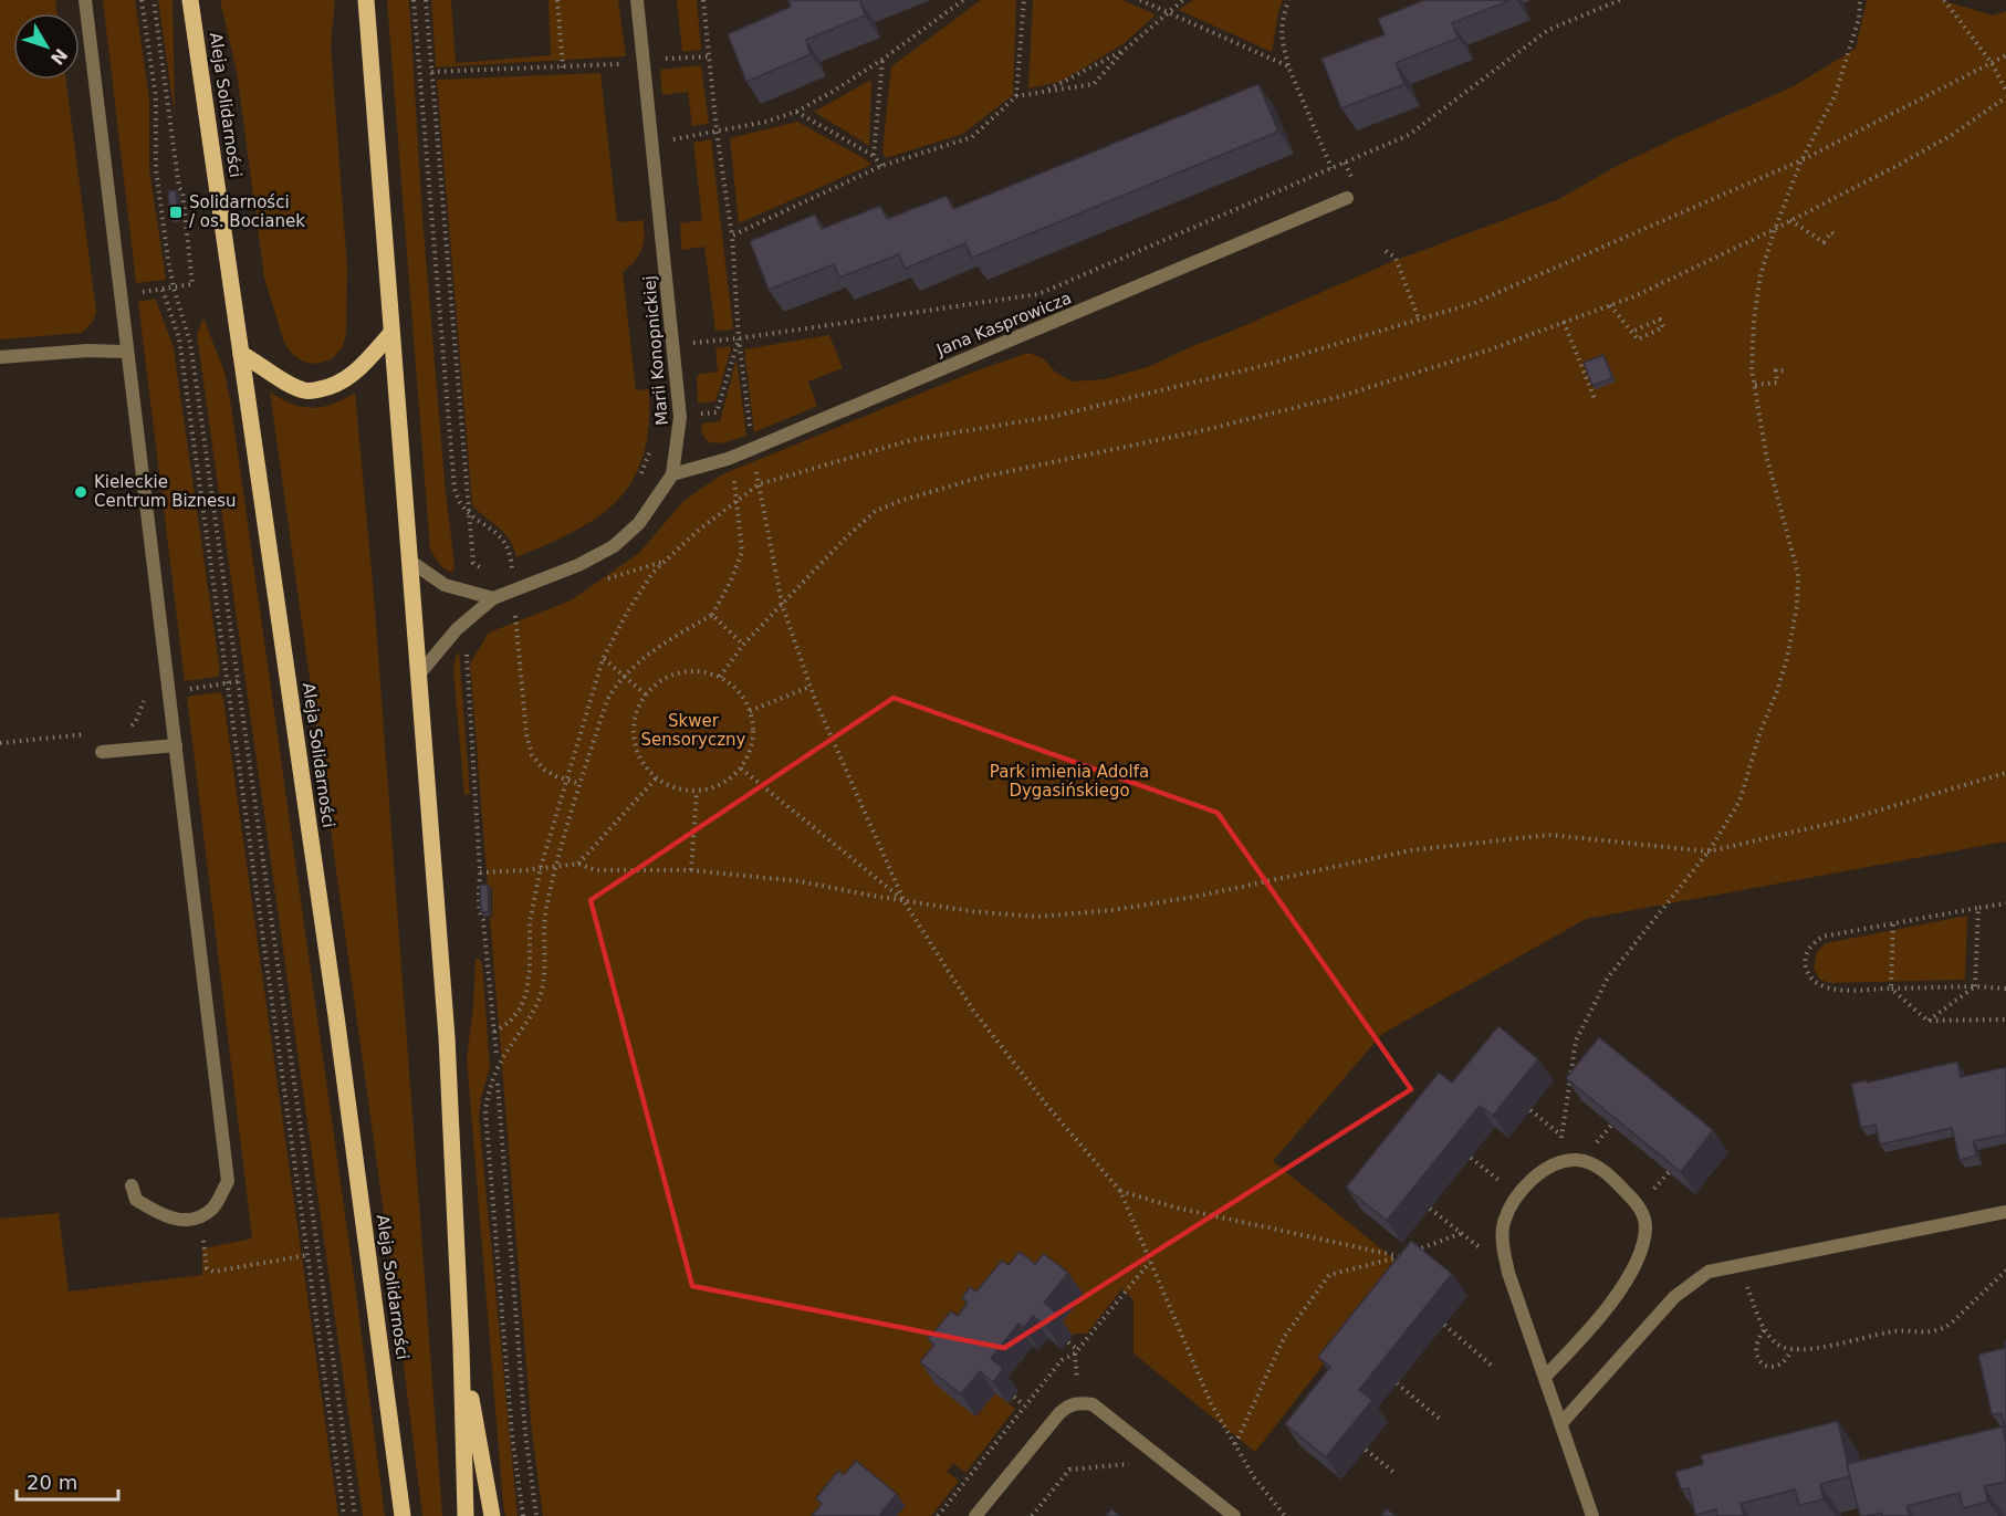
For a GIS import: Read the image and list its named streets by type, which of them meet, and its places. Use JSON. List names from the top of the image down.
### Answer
{
  "streets": {
    "main road": ["Aleja Solidarności"],
    "street": ["Jana Kasprowicza", "Marii Konopnickiej"]
  },
  "crossings": [
    ["Jana Kasprowicza", "Marii Konopnickiej"]
  ],
  "parks": ["Skwer Sensoryczny", "Park imienia Adolfa Dygasińskiego"],
  "places": {
    "transit": ["Solidarności / os. Bocianek"],
    "other": ["Kieleckie Centrum Biznesu"]
  },
  "scale_bar": "20 m",
  "north": "bottom right"
}
